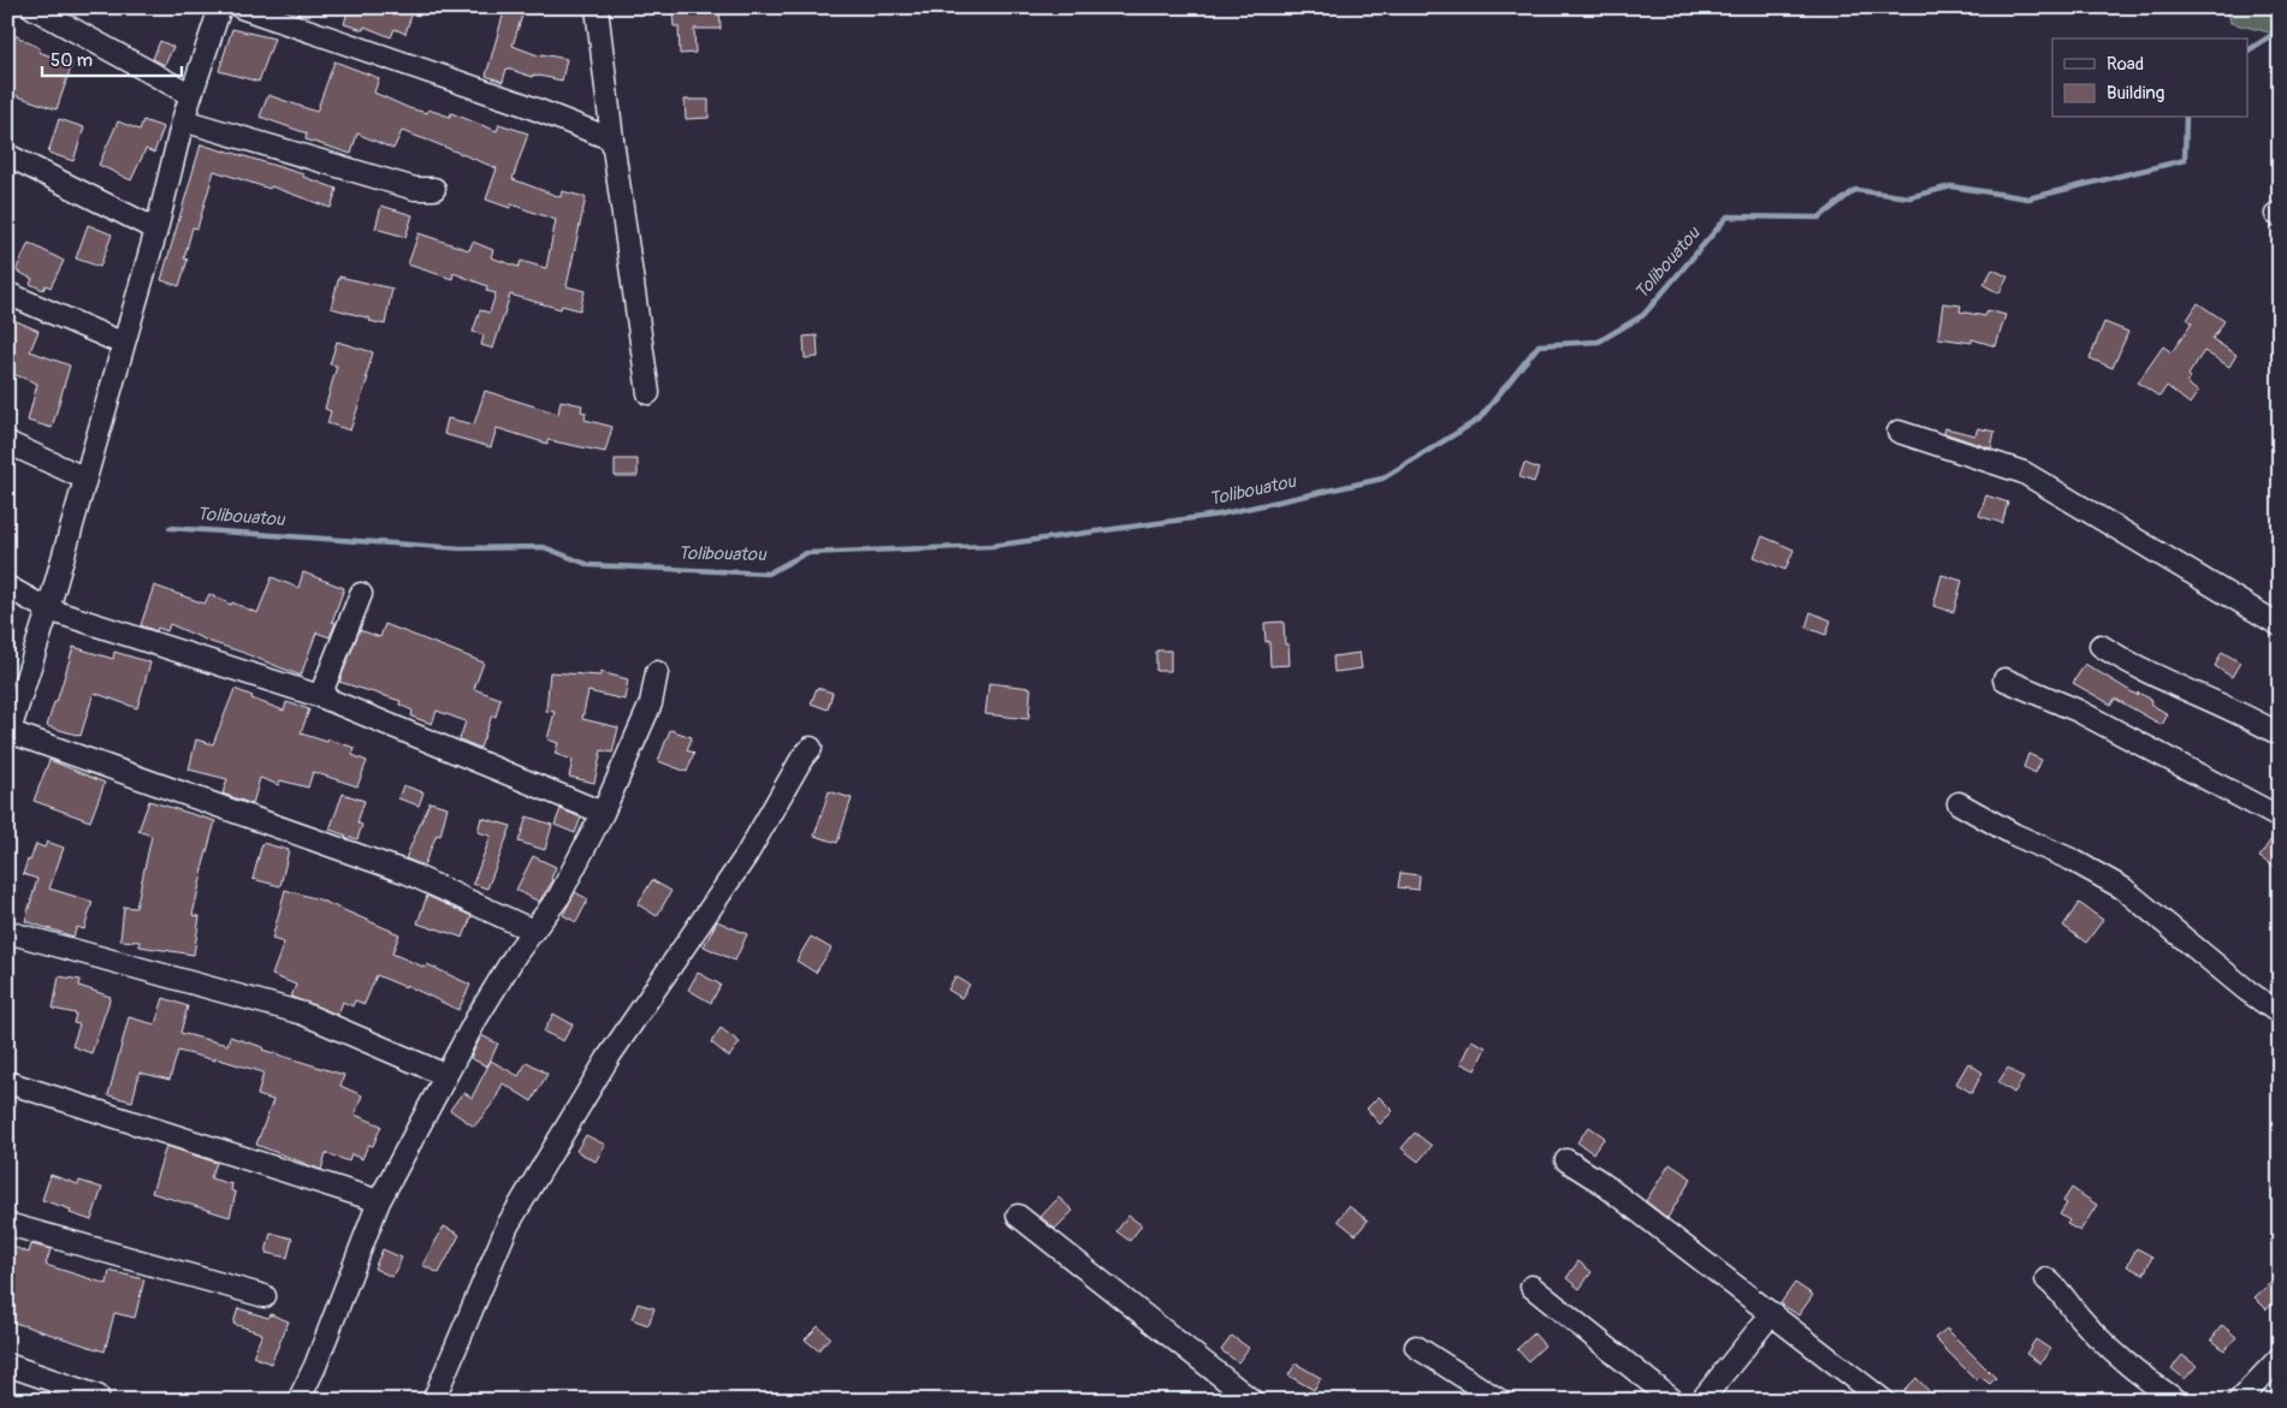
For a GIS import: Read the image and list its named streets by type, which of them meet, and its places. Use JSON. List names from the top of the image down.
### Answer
{
  "water": ["Tolibouatou"],
  "legend": ["Road", "Building"],
  "scale_bar": "50 m"
}
